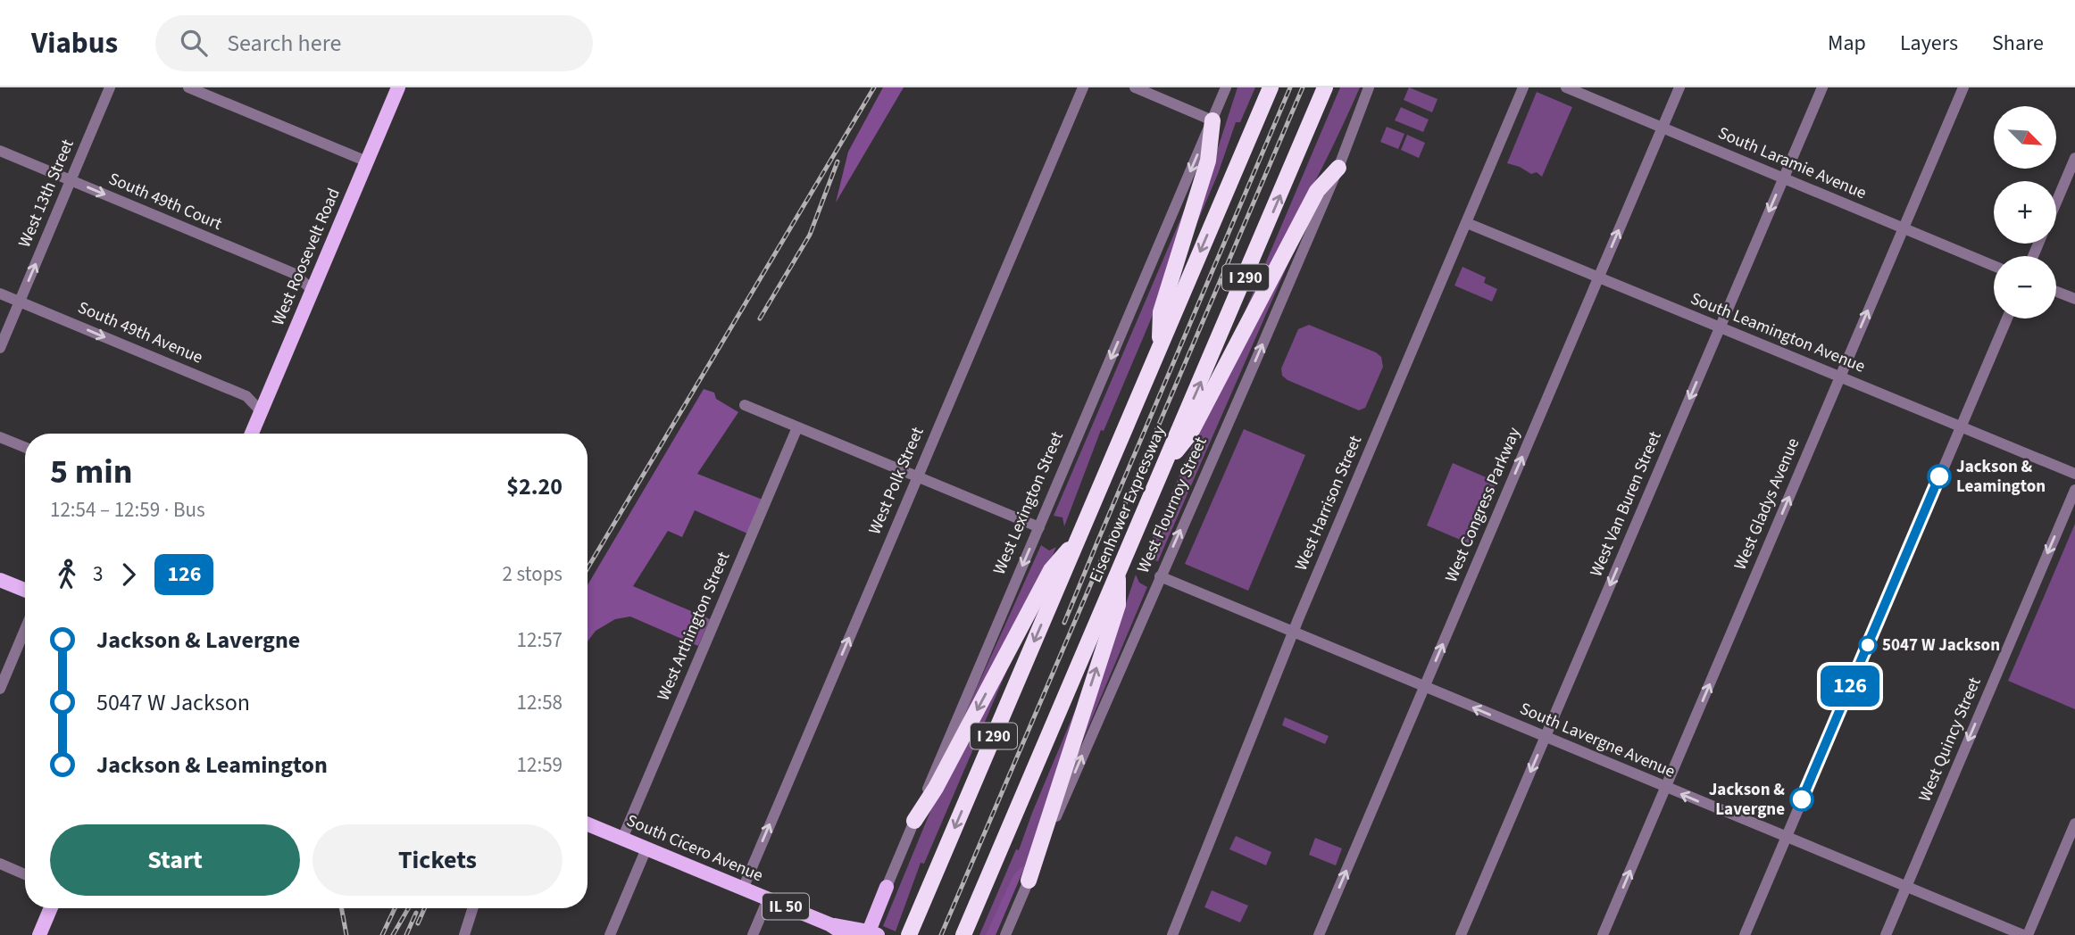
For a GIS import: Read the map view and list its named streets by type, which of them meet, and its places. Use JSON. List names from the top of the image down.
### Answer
{
  "streets": {
    "highway": ["I 290", "Eisenhower Expressway"],
    "main road": [
      "West Roosevelt Road",
      "West Lexington Street",
      "South Cicero Avenue",
      "IL 50"
    ],
    "street": [
      "South Laramie Avenue",
      "West 13th Street",
      "South 49th Court",
      "South 49th Avenue",
      "South Leamington Avenue",
      "West Polk Street",
      "West Harrison Street",
      "West Van Buren Street",
      "West Gladys Avenue",
      "West Flournoy Street",
      "West Congress Parkway",
      "West Arthington Street",
      "West Quincy Street",
      "South Lavergne Avenue"
    ]
  },
  "crossings": [
    ["South Laramie Avenue", "West Van Buren Street"],
    ["South Laramie Avenue", "West Gladys Avenue"],
    ["South Laramie Avenue", "West Congress Parkway"],
    ["West 13th Street", "South 49th Court"],
    ["West 13th Street", "South 49th Avenue"],
    ["South 49th Court", "West Roosevelt Road"],
    ["West Roosevelt Road", "South 49th Avenue"],
    ["South Leamington Avenue", "West Harrison Street"],
    ["South Leamington Avenue", "West Van Buren Street"],
    ["South Leamington Avenue", "West Gladys Avenue"],
    ["South Leamington Avenue", "West Congress Parkway"],
    ["West Polk Street", "South Cicero Avenue"],
    ["West Lexington Street", "South Cicero Avenue"],
    ["West Harrison Street", "South Lavergne Avenue"],
    ["West Van Buren Street", "South Lavergne Avenue"],
    ["West Gladys Avenue", "South Lavergne Avenue"],
    ["West Flournoy Street", "South Lavergne Avenue"],
    ["West Congress Parkway", "South Lavergne Avenue"],
    ["West Arthington Street", "South Cicero Avenue"],
    ["West Quincy Street", "South Lavergne Avenue"]
  ],
  "one_way": [
    "West 13th Street",
    "South 49th Court",
    "South 49th Avenue",
    "West Polk Street",
    "West Lexington Street",
    "West Van Buren Street",
    "West Gladys Avenue",
    "West Flournoy Street",
    "West Congress Parkway",
    "West Quincy Street"
  ],
  "places": ["Jackson & Leamington", "5047 W Jackson", "Jackson & Lavergne"],
  "lines": ["bus line 126"],
  "north": "bottom right",
  "page": {
    "header": "Viabus",
    "search": "Search here",
    "nav": ["Map", "Layers", "Share"],
    "on_map": "126",
    "map_buttons": ["+", "−"],
    "heading": ["5 min", "12:54 – 12:59 · Bus", "$2.20"],
    "legs": ["3", "126", "2 stops"],
    "list": [
      {
        "name": "Jackson & Lavergne",
        "value": "12:57"
      },
      {
        "name": "5047 W Jackson",
        "value": "12:58"
      },
      {
        "name": "Jackson & Leamington",
        "value": "12:59"
      }
    ],
    "buttons": ["Start", "Tickets"]
  }
}
